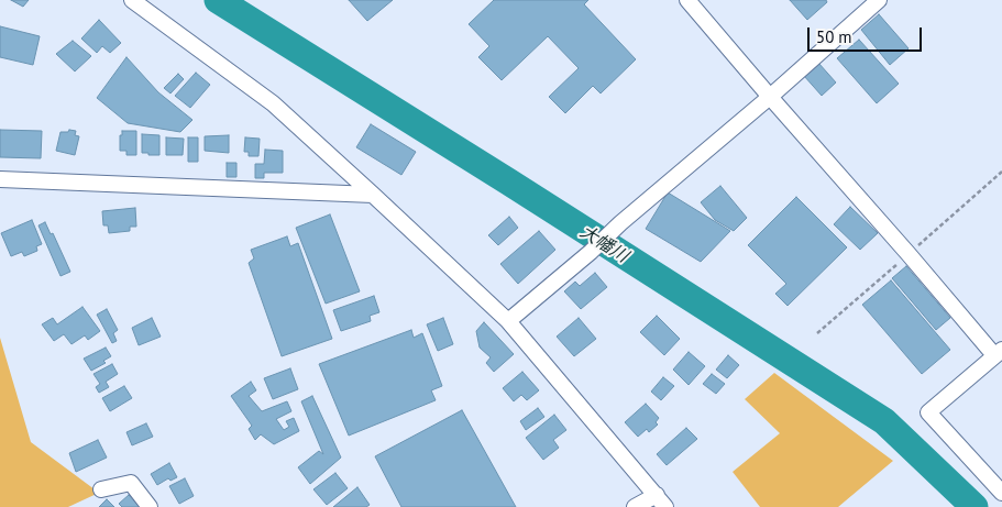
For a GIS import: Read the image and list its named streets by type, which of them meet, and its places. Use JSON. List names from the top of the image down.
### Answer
{
  "water": ["大幡川"],
  "scale_bar": "50 m"
}
